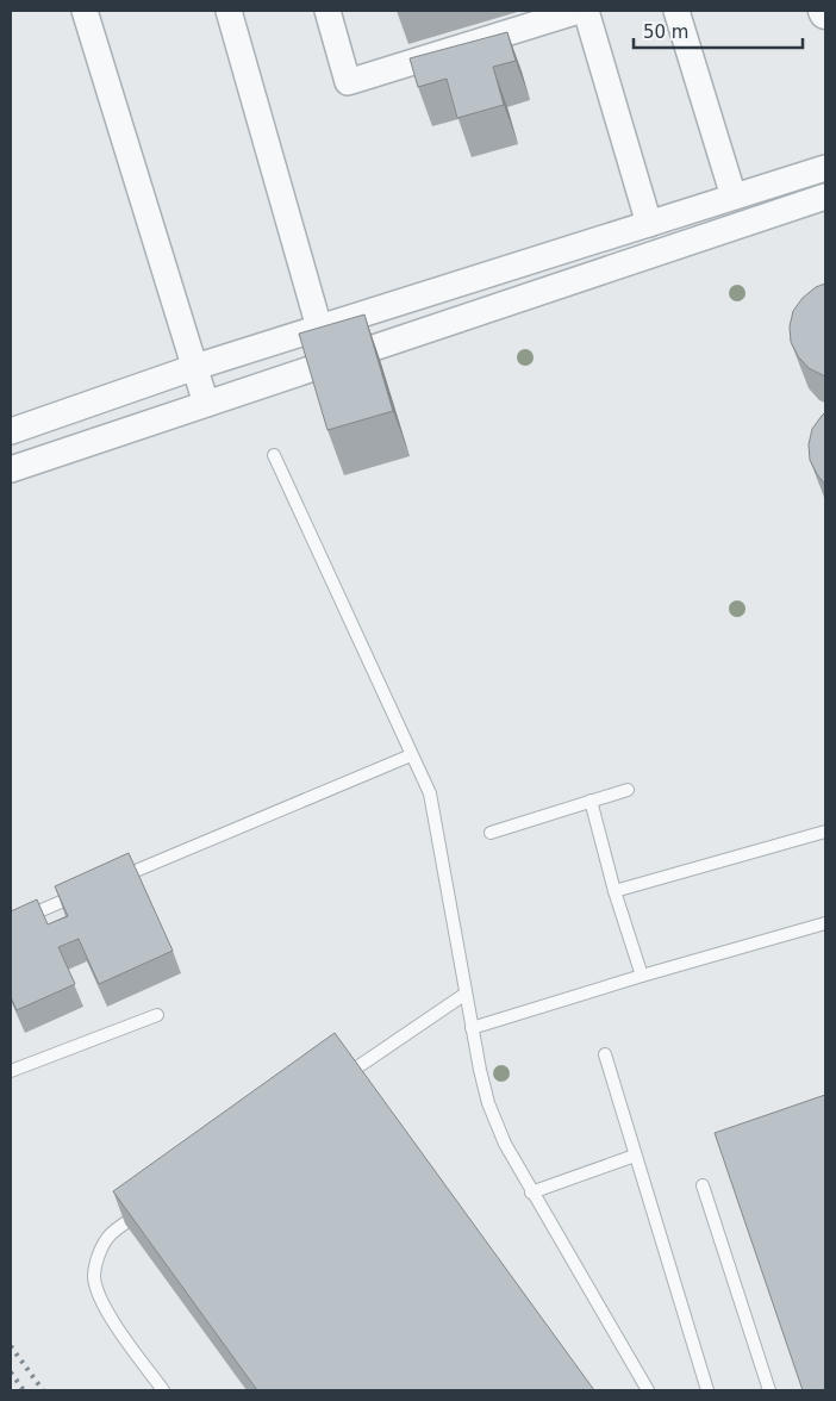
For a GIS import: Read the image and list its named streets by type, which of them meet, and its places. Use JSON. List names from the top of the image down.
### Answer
{
  "scale_bar": "50 m"
}
